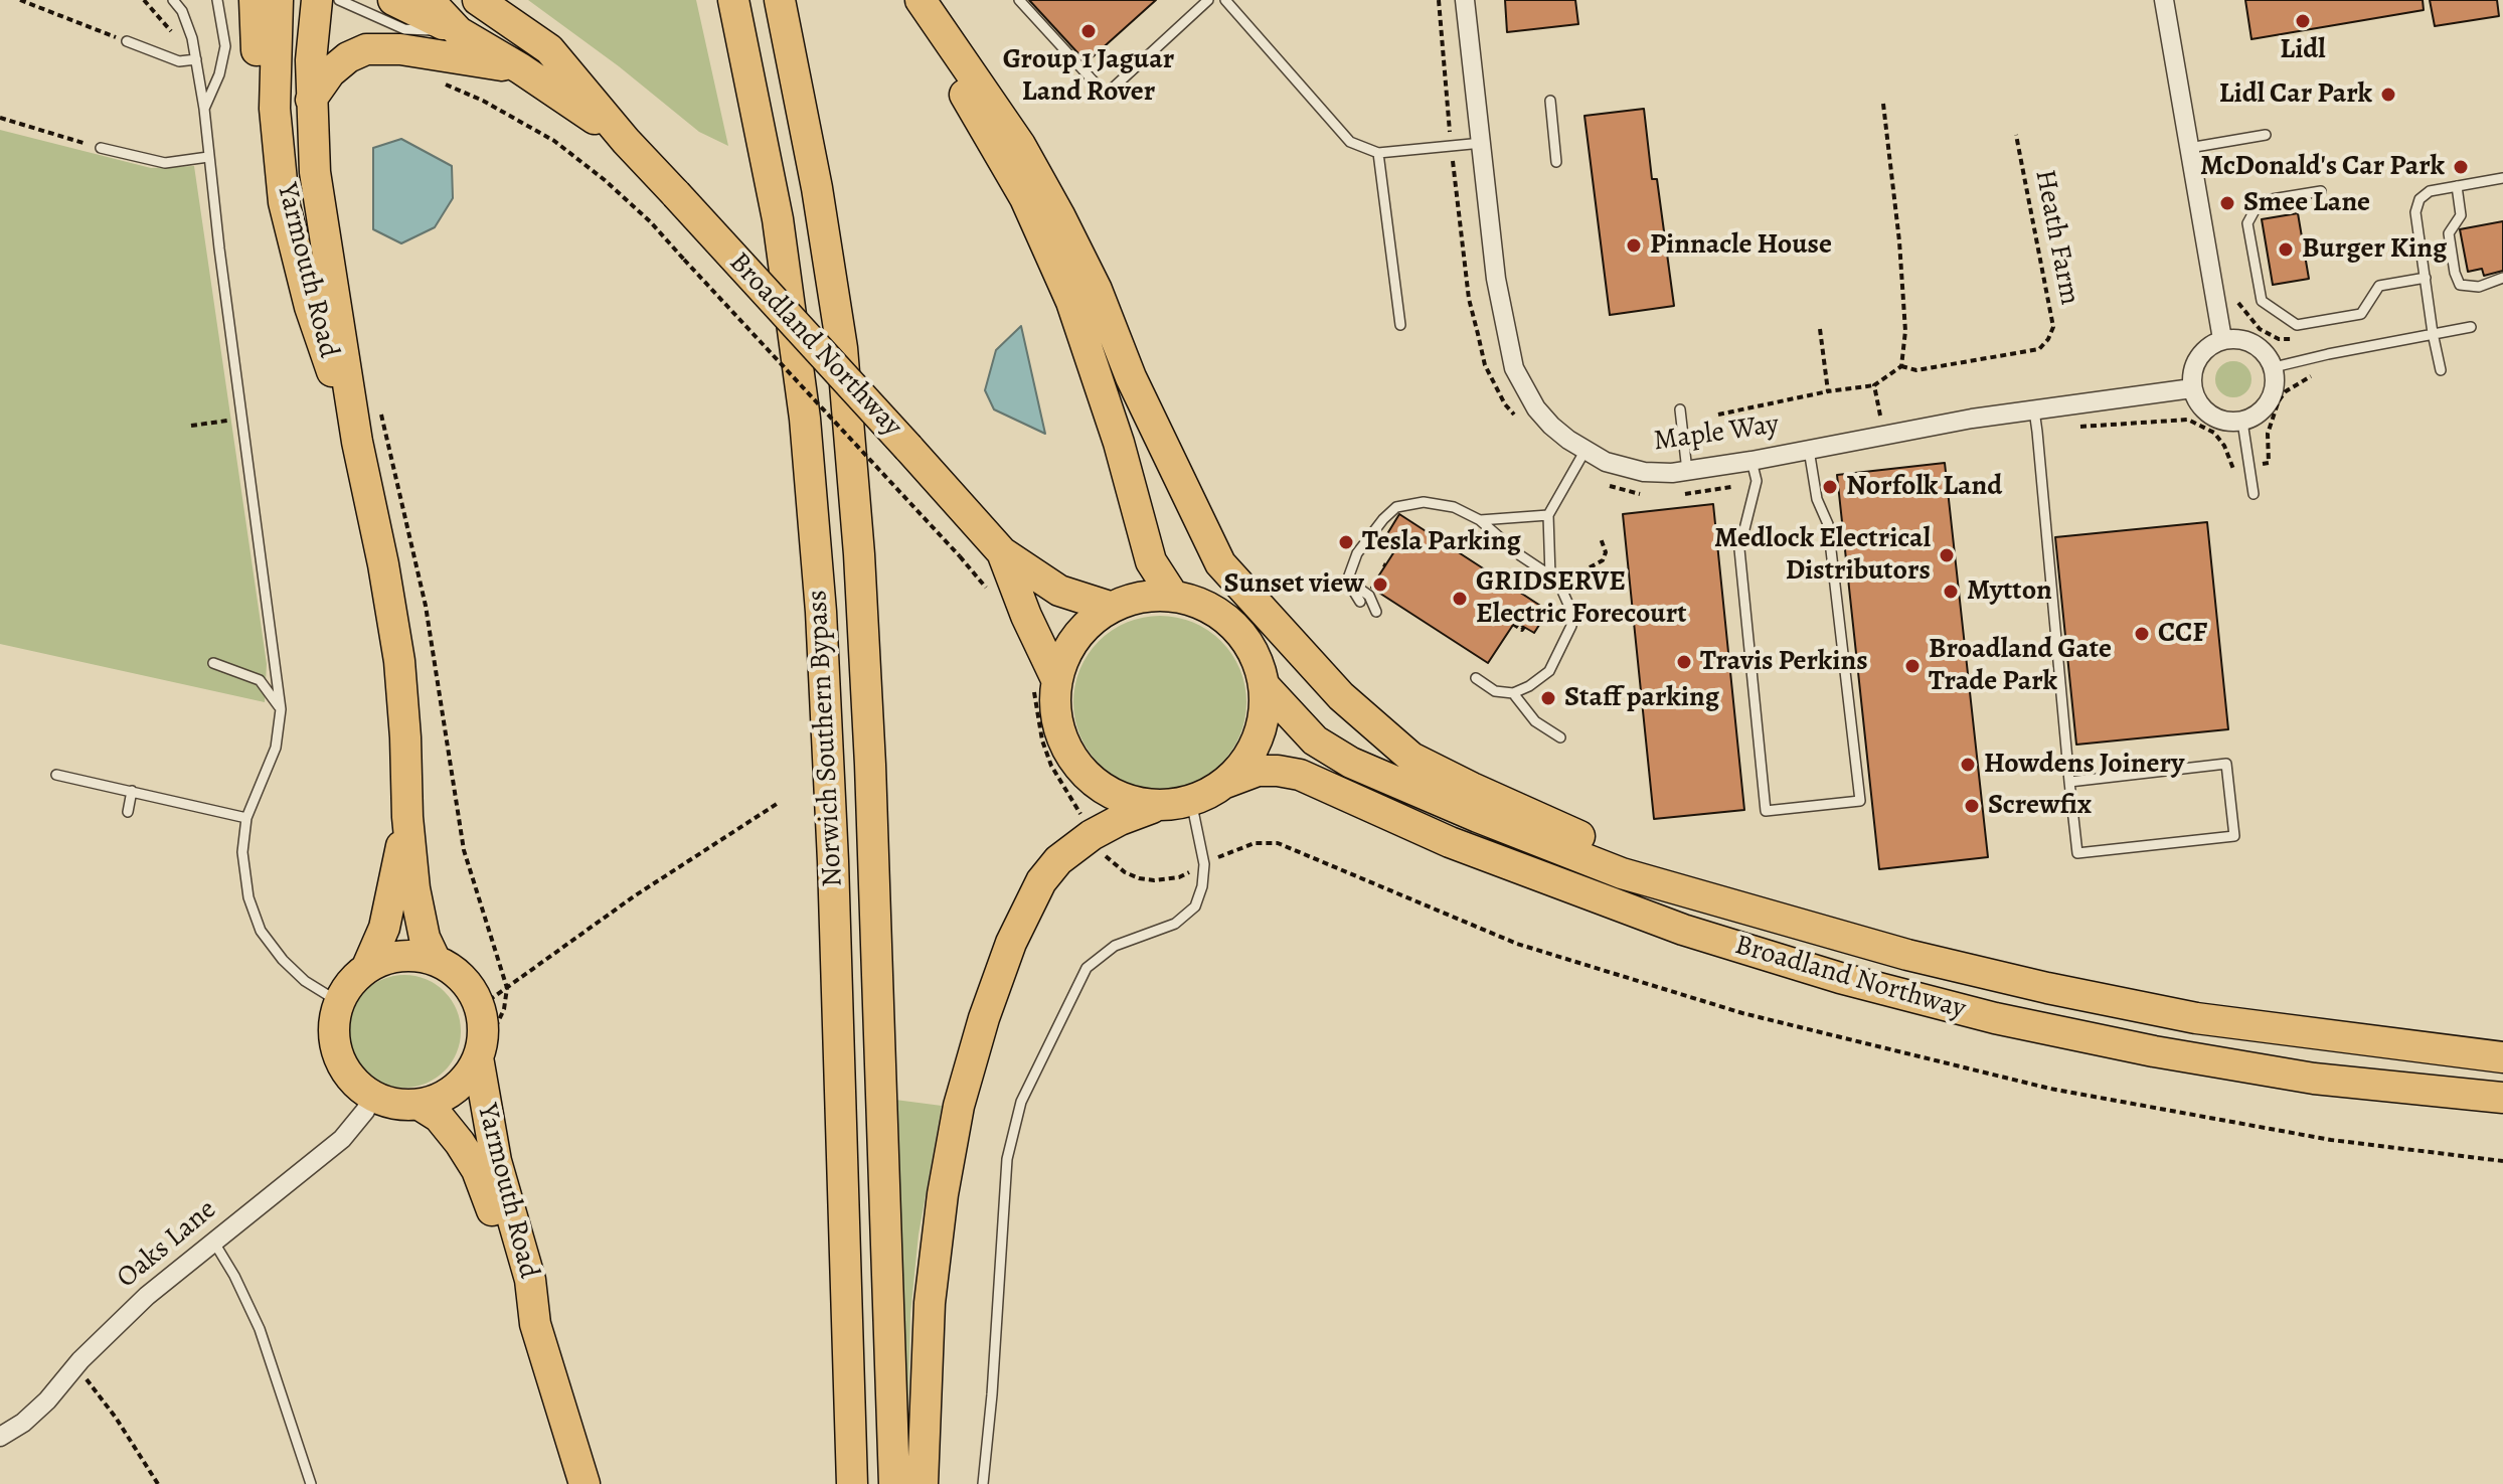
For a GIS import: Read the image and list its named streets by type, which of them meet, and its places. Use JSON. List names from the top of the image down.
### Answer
{
  "streets": {
    "highway": ["Yarmouth Road", "Broadland Northway", "Norwich Southern Bypass"],
    "street": ["Maple Way", "Oaks Lane"],
    "path": ["Heath Farm"]
  },
  "crossings": [
    ["Yarmouth Road", "Broadland Northway"],
    ["Yarmouth Road", "Oaks Lane"]
  ],
  "places": [
    "Lidl",
    "Group 1 Jaguar Land Rover",
    "Lidl Car Park",
    "McDonald's Car Park",
    "Smee Lane",
    "Pinnacle House",
    "Burger King",
    "Norfolk Land",
    "Tesla Parking",
    "Medlock Electrical Distributors",
    "Sunset view",
    "Mytton",
    "GRIDSERVE Electric Forecourt",
    "CCF",
    "Travis Perkins",
    "Broadland Gate Trade Park",
    "Staff parking",
    "Howdens Joinery",
    "Screwfix"
  ]
}
